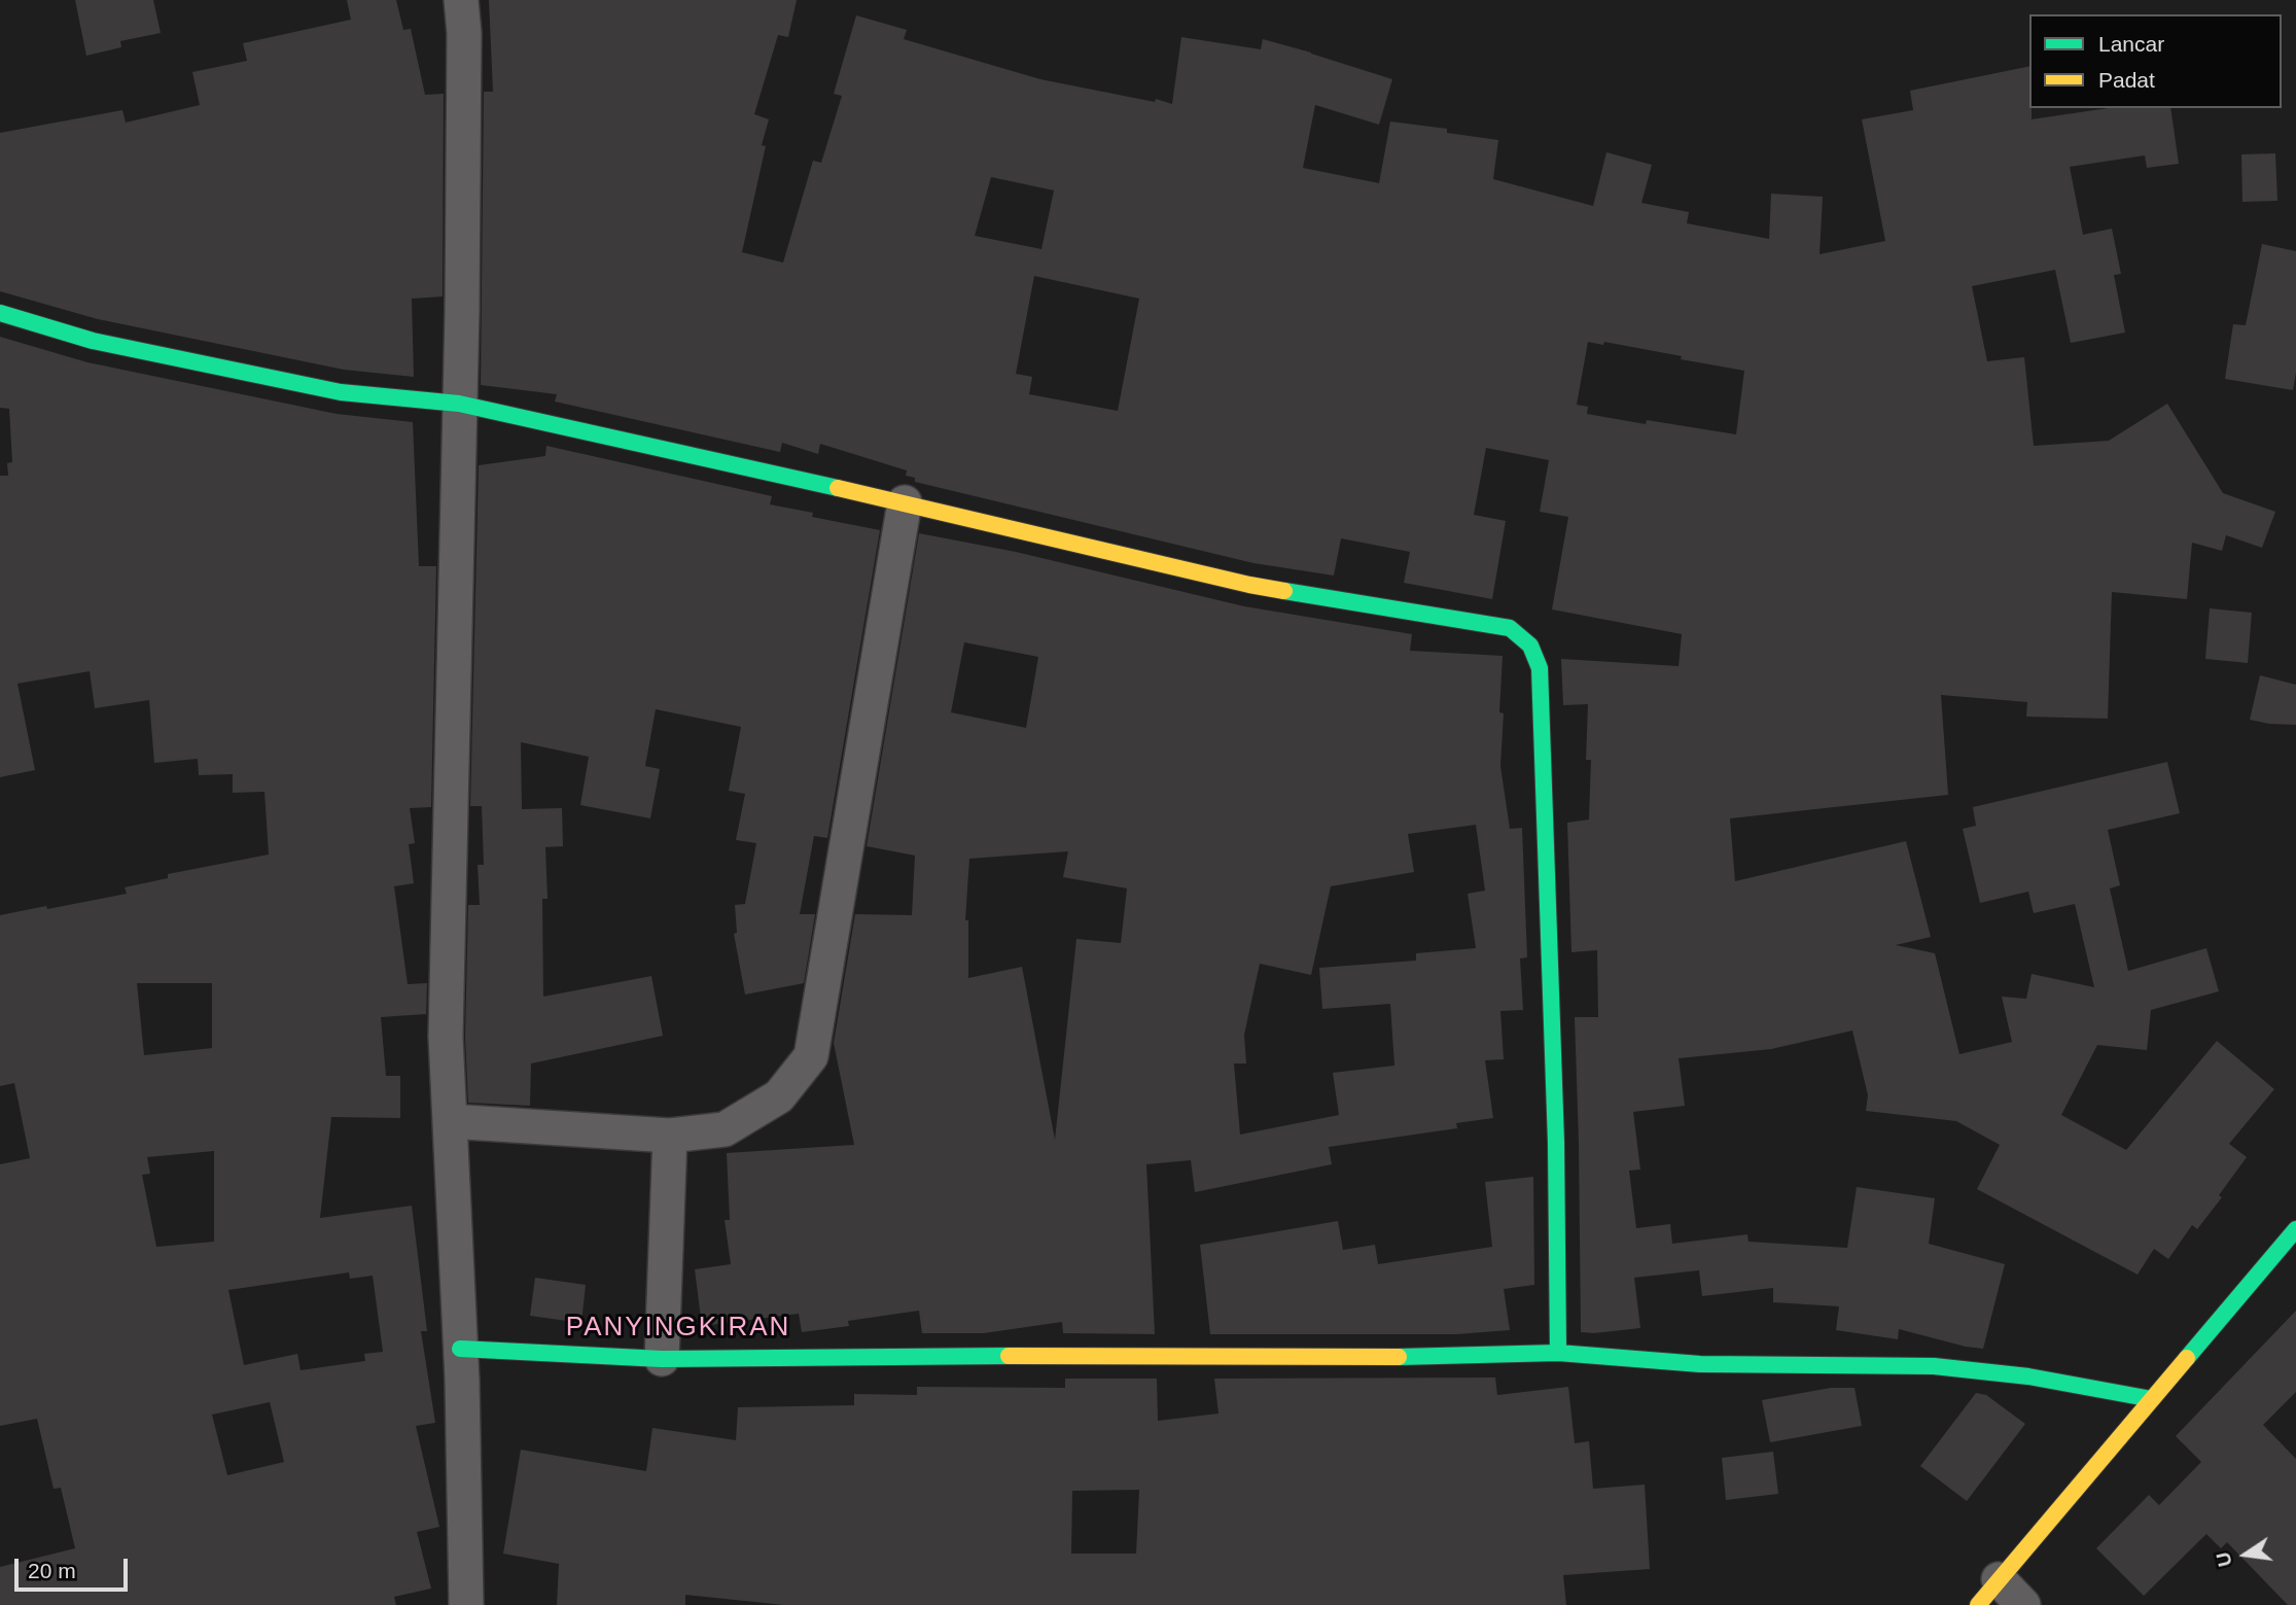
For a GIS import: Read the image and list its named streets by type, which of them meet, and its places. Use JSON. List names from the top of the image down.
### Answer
{
  "districts": ["PANYINGKIRAN"],
  "legend": ["Lancar", "Padat"],
  "scale_bar": "20 m",
  "north": "left"
}
